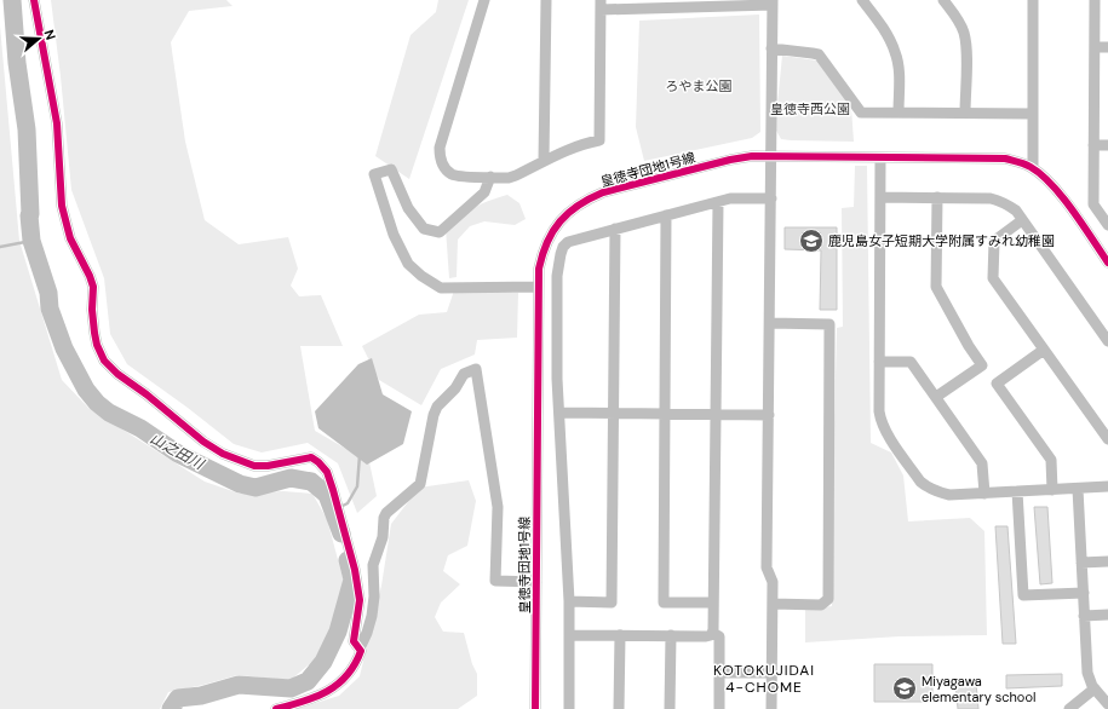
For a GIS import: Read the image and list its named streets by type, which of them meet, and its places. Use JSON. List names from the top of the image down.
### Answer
{
  "streets": {
    "street": ["皇徳寺団地1号線"]
  },
  "districts": ["KOTOKUJIDAI 4-CHOME"],
  "water": ["山之田川"],
  "parks": ["ろやま公園", "皇徳寺西公園"],
  "places": {
    "school or university": ["鹿児島女子短期大学附属すみれ幼稚園", "Miyagawa elementary school"]
  },
  "north": "right"
}
